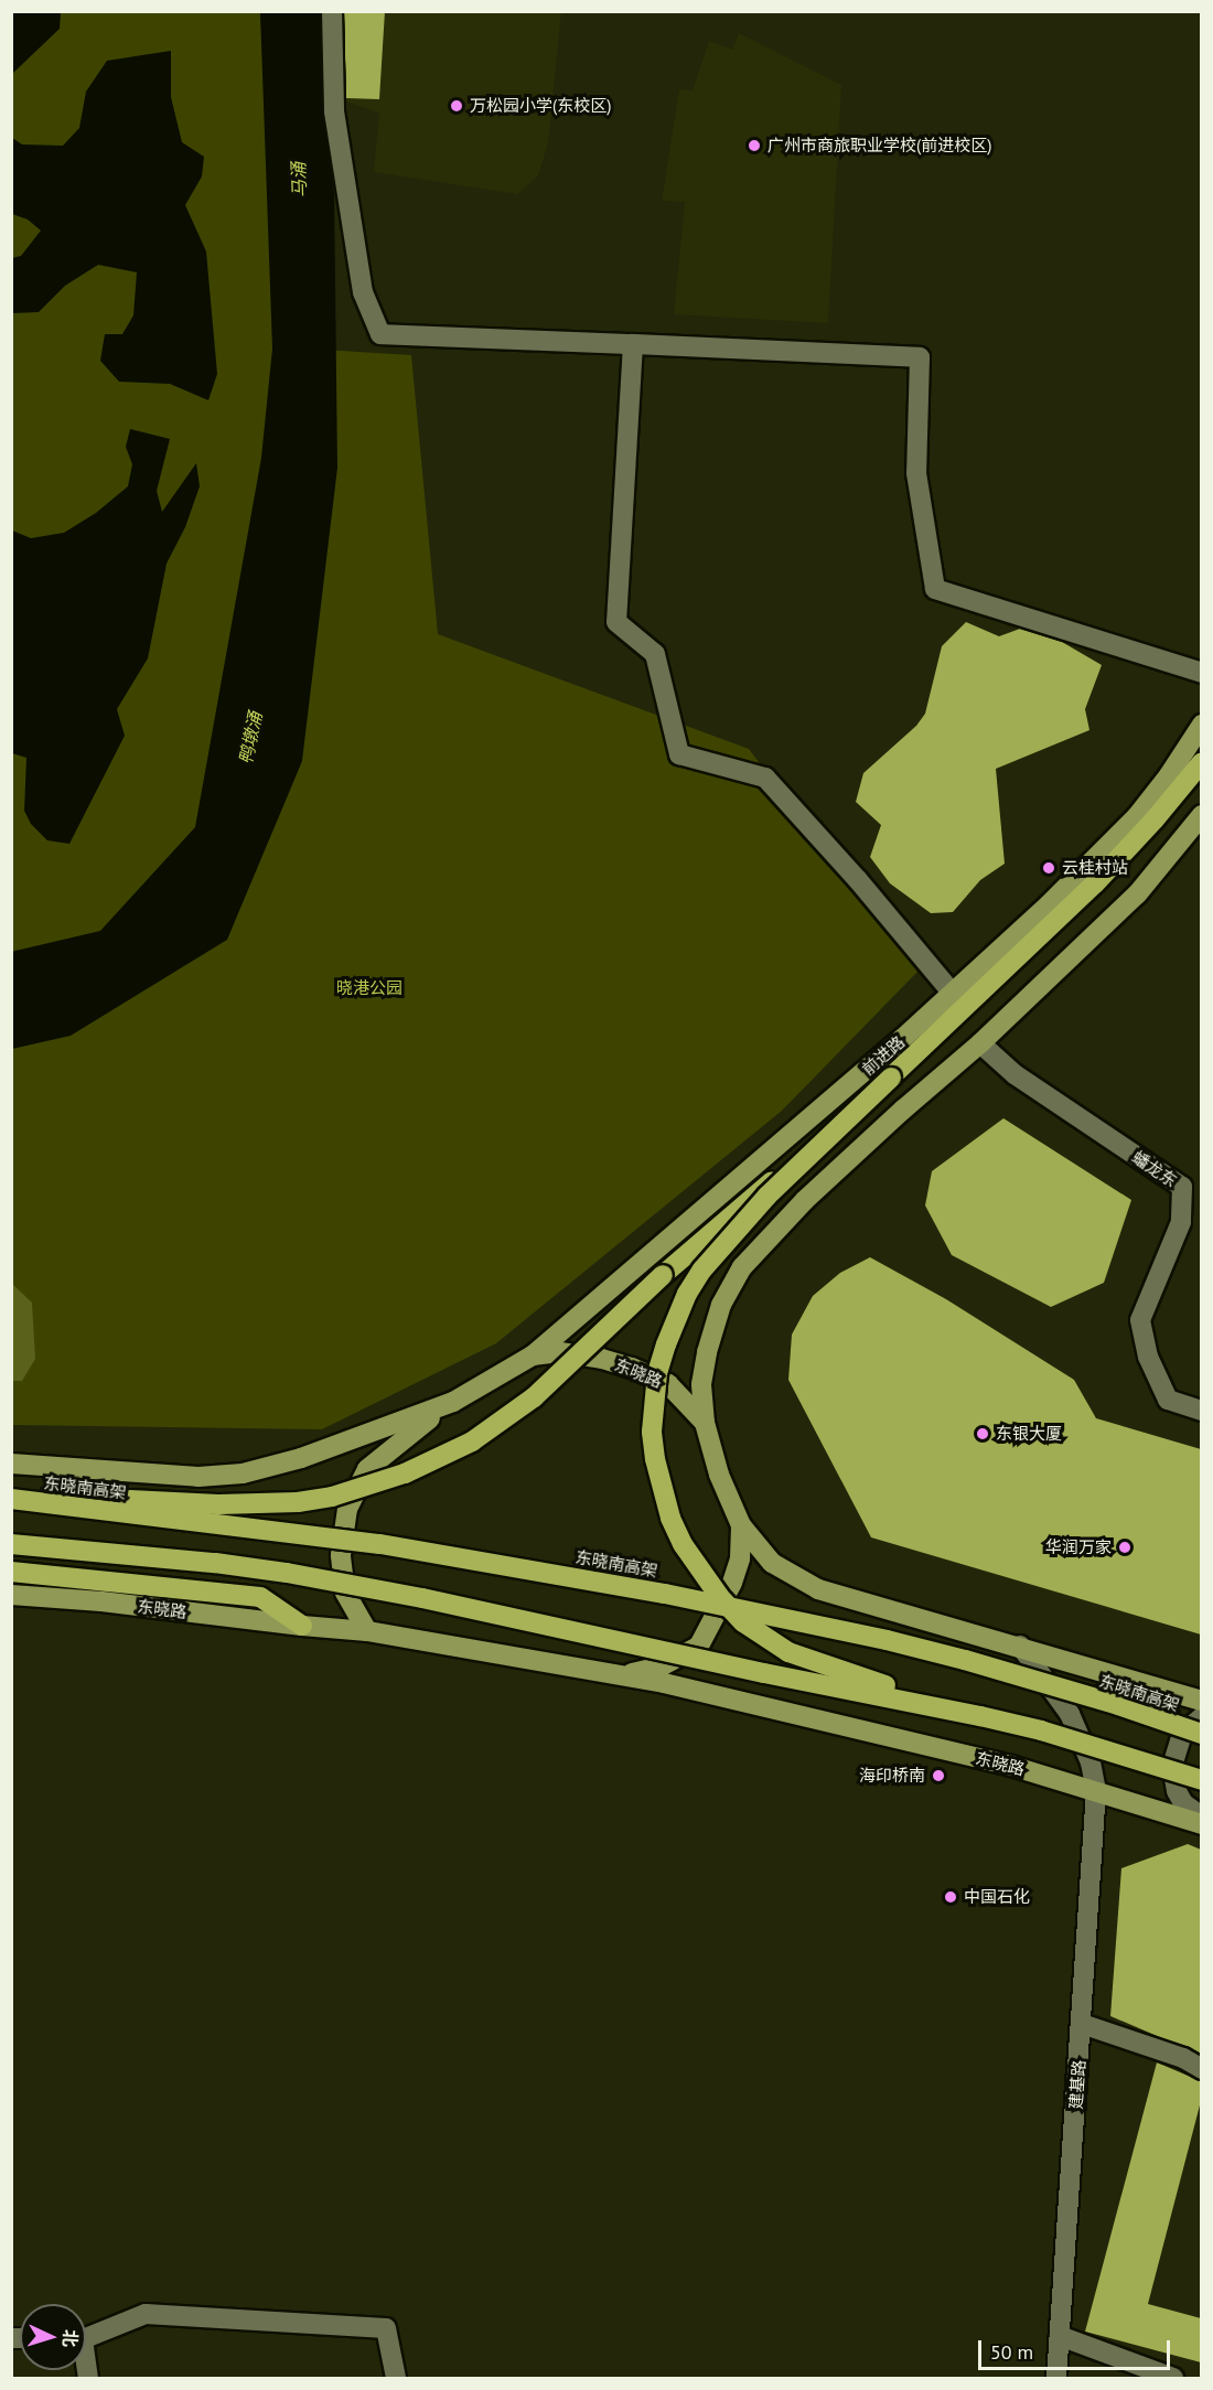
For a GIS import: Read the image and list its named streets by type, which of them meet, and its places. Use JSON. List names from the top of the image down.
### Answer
{
  "streets": {
    "highway": ["东晓南高架"],
    "main road": ["前进路", "东晓路"],
    "street": ["蟠龙东", "建基路"]
  },
  "crossings": [
    ["前进路", "东晓路"],
    ["东晓路", "建基路"]
  ],
  "water": ["马涌", "鸭墩涌"],
  "parks": ["晓港公园"],
  "places": [
    "万松园小学(东校区)",
    "广州市商旅职业学校(前进校区)",
    "云桂村站",
    "东银大厦",
    "华润万家",
    "海印桥南",
    "中国石化"
  ],
  "scale_bar": "50 m",
  "north": "right"
}
